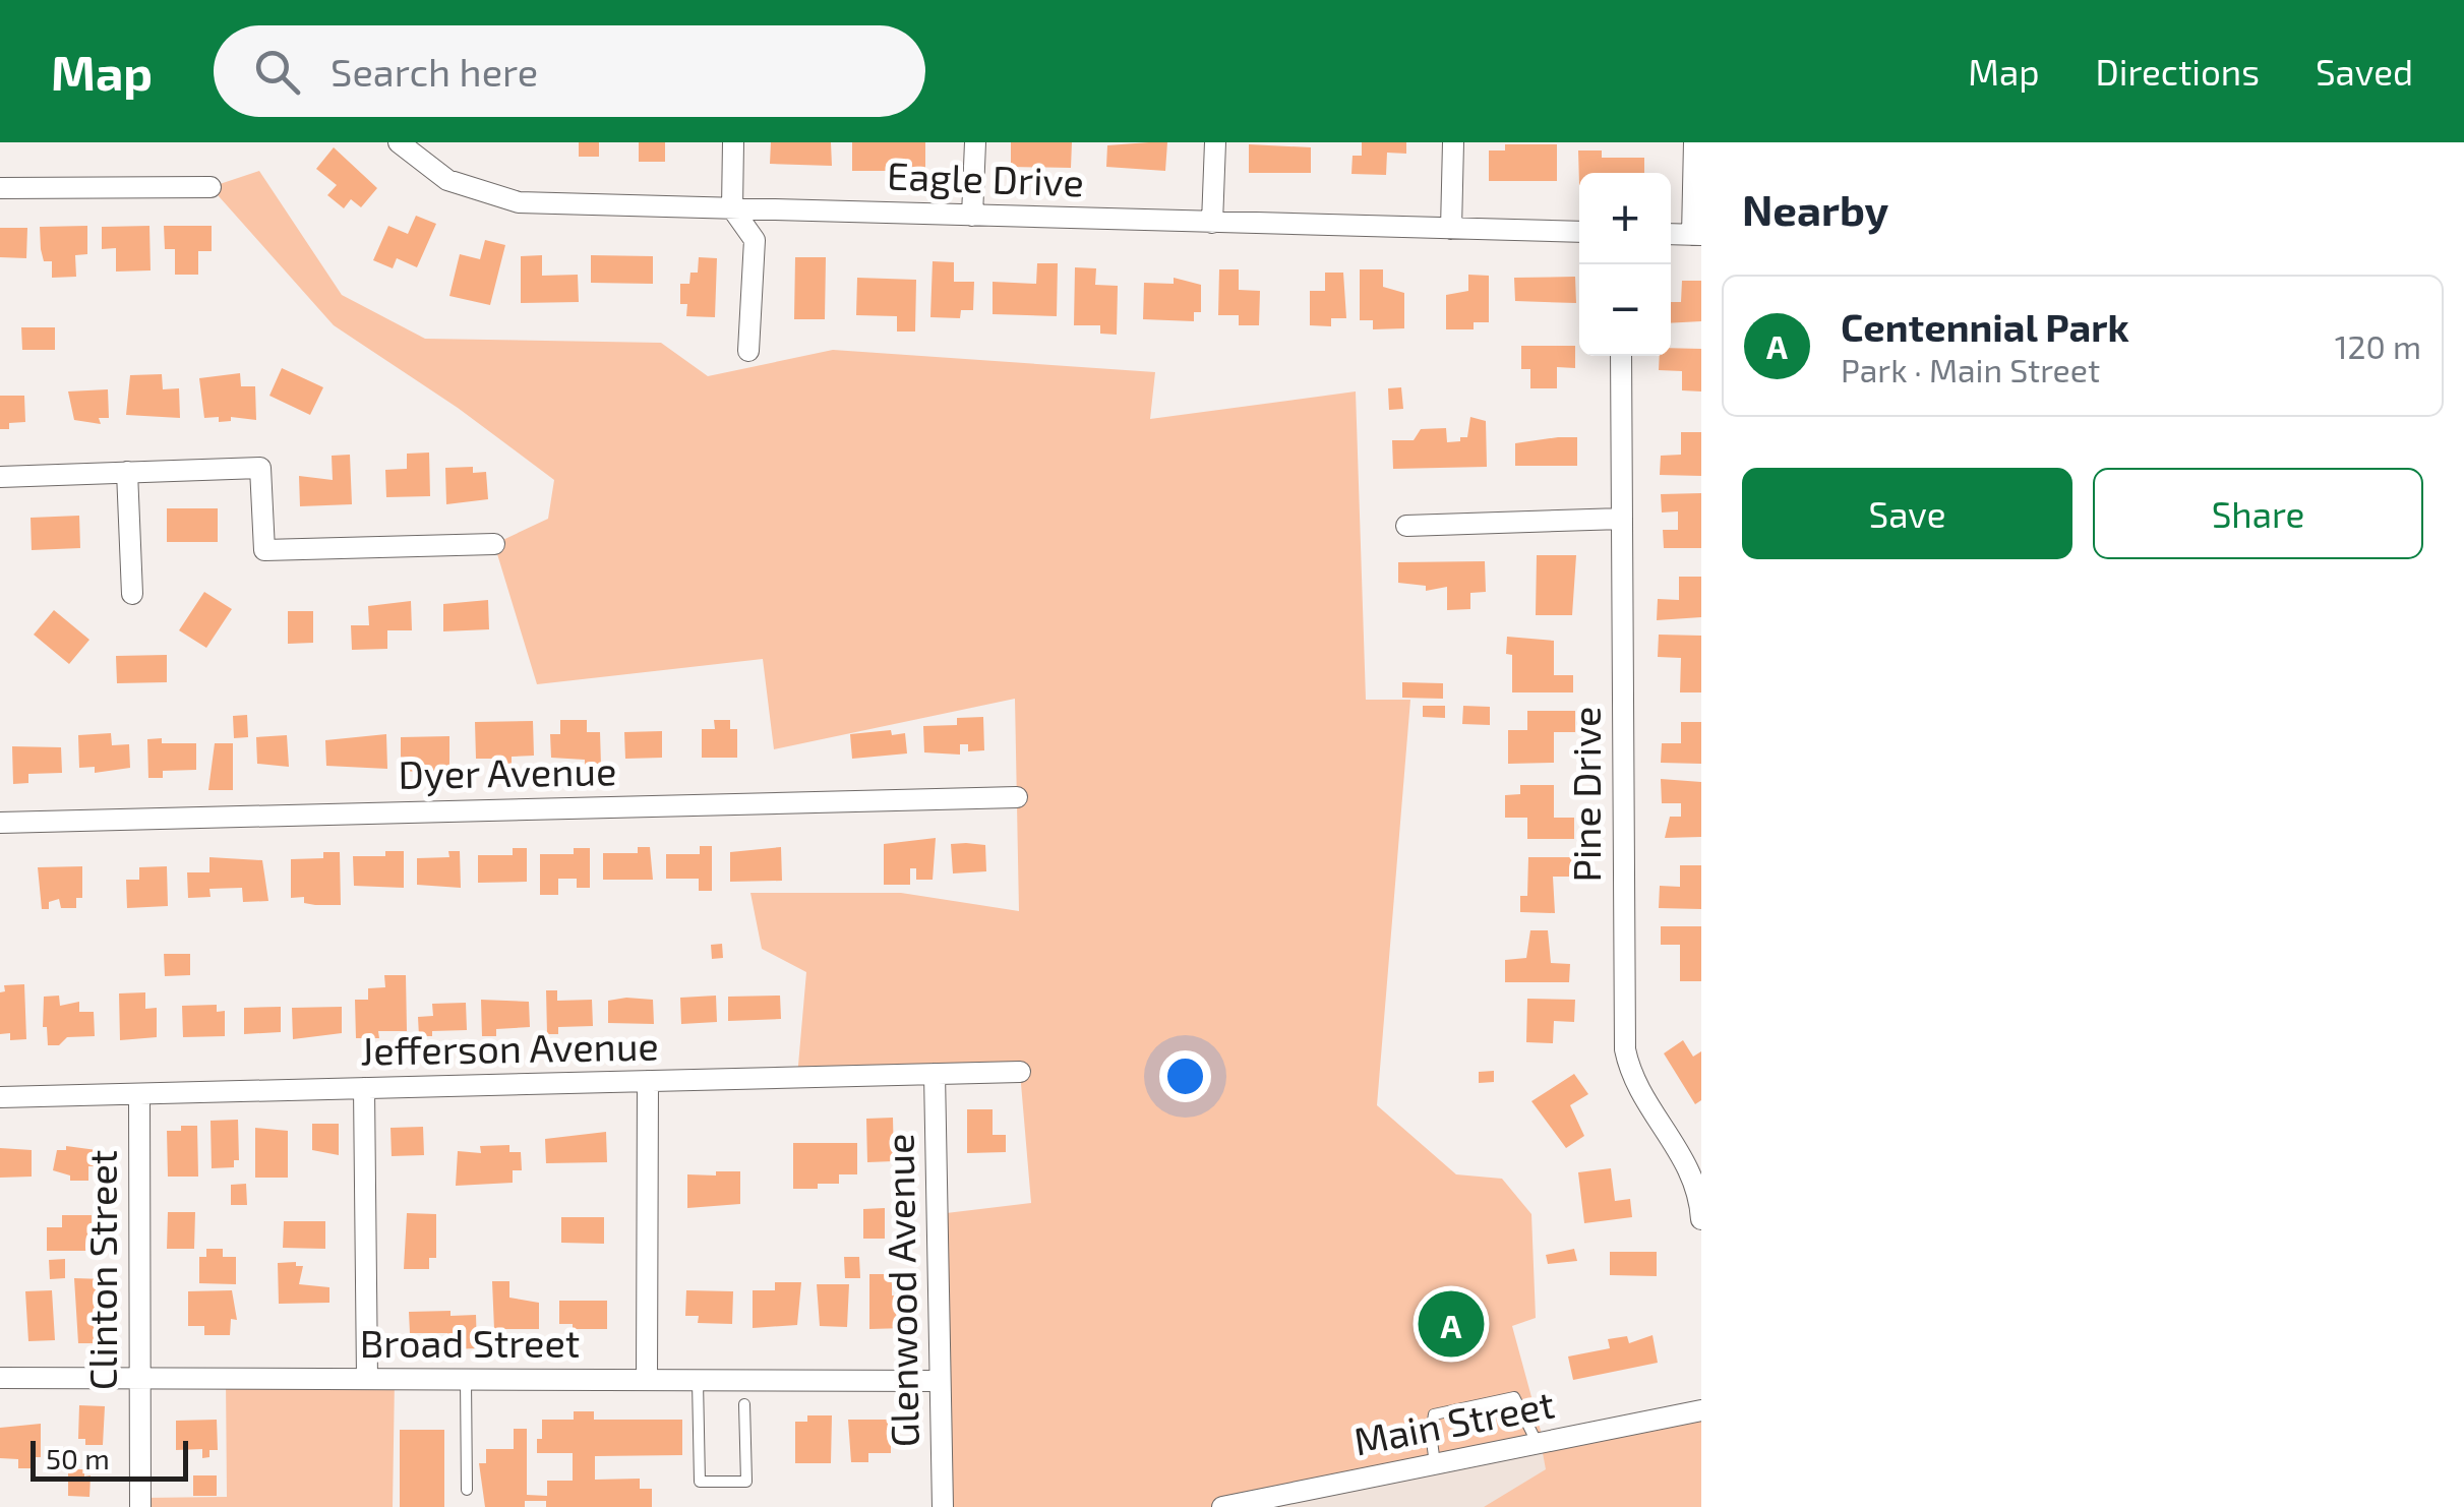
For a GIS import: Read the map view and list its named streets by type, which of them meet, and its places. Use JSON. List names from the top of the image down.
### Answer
{
  "streets": {
    "street": [
      "Eagle Drive",
      "Dyer Avenue",
      "Pine Drive",
      "Jefferson Avenue",
      "Clinton Street",
      "Glenwood Avenue",
      "Broad Street",
      "Main Street"
    ]
  },
  "crossings": [
    ["Jefferson Avenue", "Clinton Street"],
    ["Jefferson Avenue", "Glenwood Avenue"],
    ["Clinton Street", "Broad Street"],
    ["Glenwood Avenue", "Broad Street"]
  ],
  "scale_bar": "50 m",
  "page": {
    "header": "Map",
    "search": "Search here",
    "nav": ["Map", "Directions", "Saved"],
    "heading": "Nearby",
    "map_buttons": ["+", "−"],
    "list": [
      {
        "mark": "A",
        "name": "Centennial Park",
        "note": "Park · Main Street",
        "value": "120 m"
      }
    ],
    "buttons": ["Save", "Share"],
    "pins": "A",
    "scale": "50 m"
  }
}
